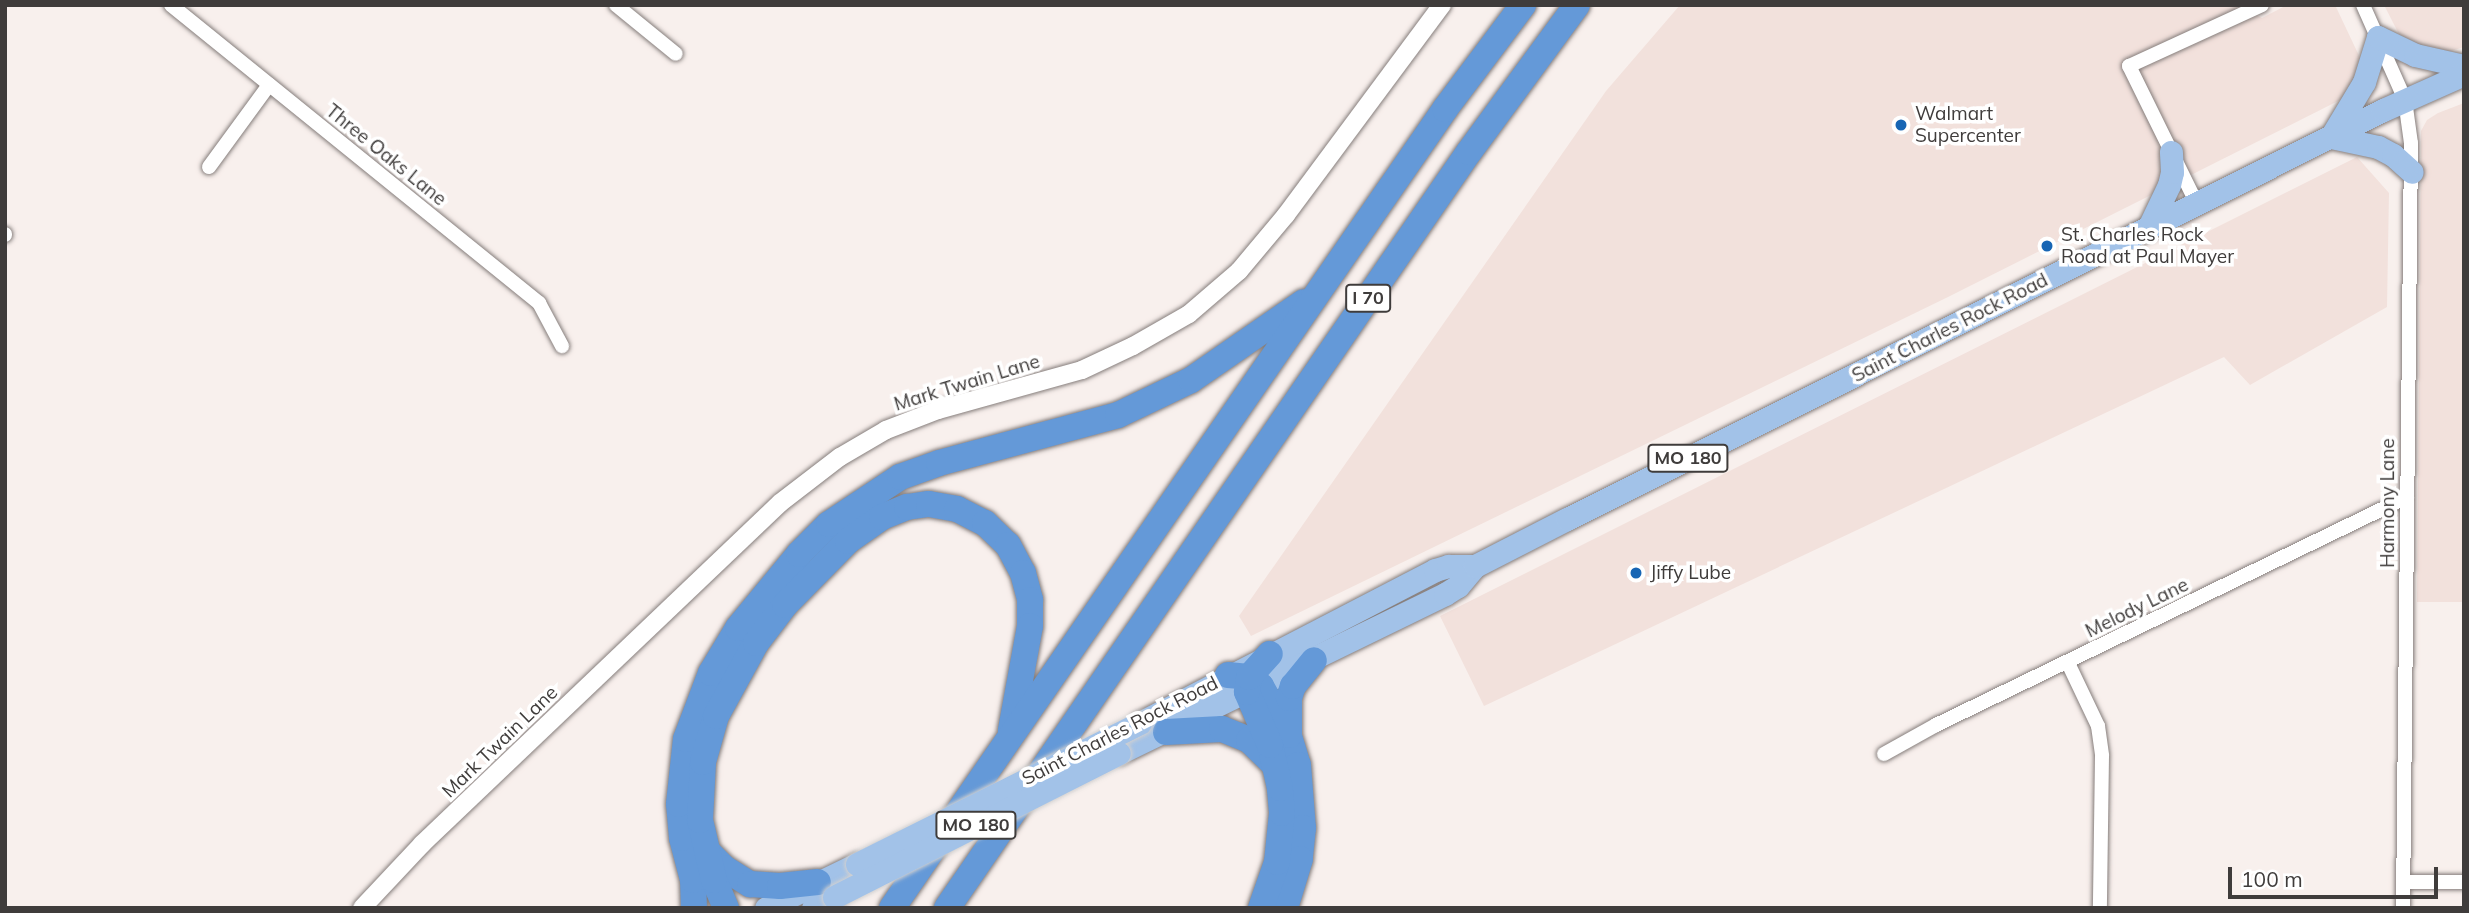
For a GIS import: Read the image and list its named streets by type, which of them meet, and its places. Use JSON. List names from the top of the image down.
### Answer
{
  "streets": {
    "highway": ["I 70"],
    "main road": ["Saint Charles Rock Road", "MO 180"],
    "street": [
      "Three Oaks Lane",
      "Mark Twain Lane",
      "Harmony Lane",
      "Melody Lane"
    ]
  },
  "crossings": [
    ["Saint Charles Rock Road", "Harmony Lane"],
    ["Harmony Lane", "Melody Lane"]
  ],
  "places": ["Walmart Supercenter", "St. Charles Rock Road at Paul Mayer", "Jiffy Lube"],
  "scale_bar": "100 m"
}
